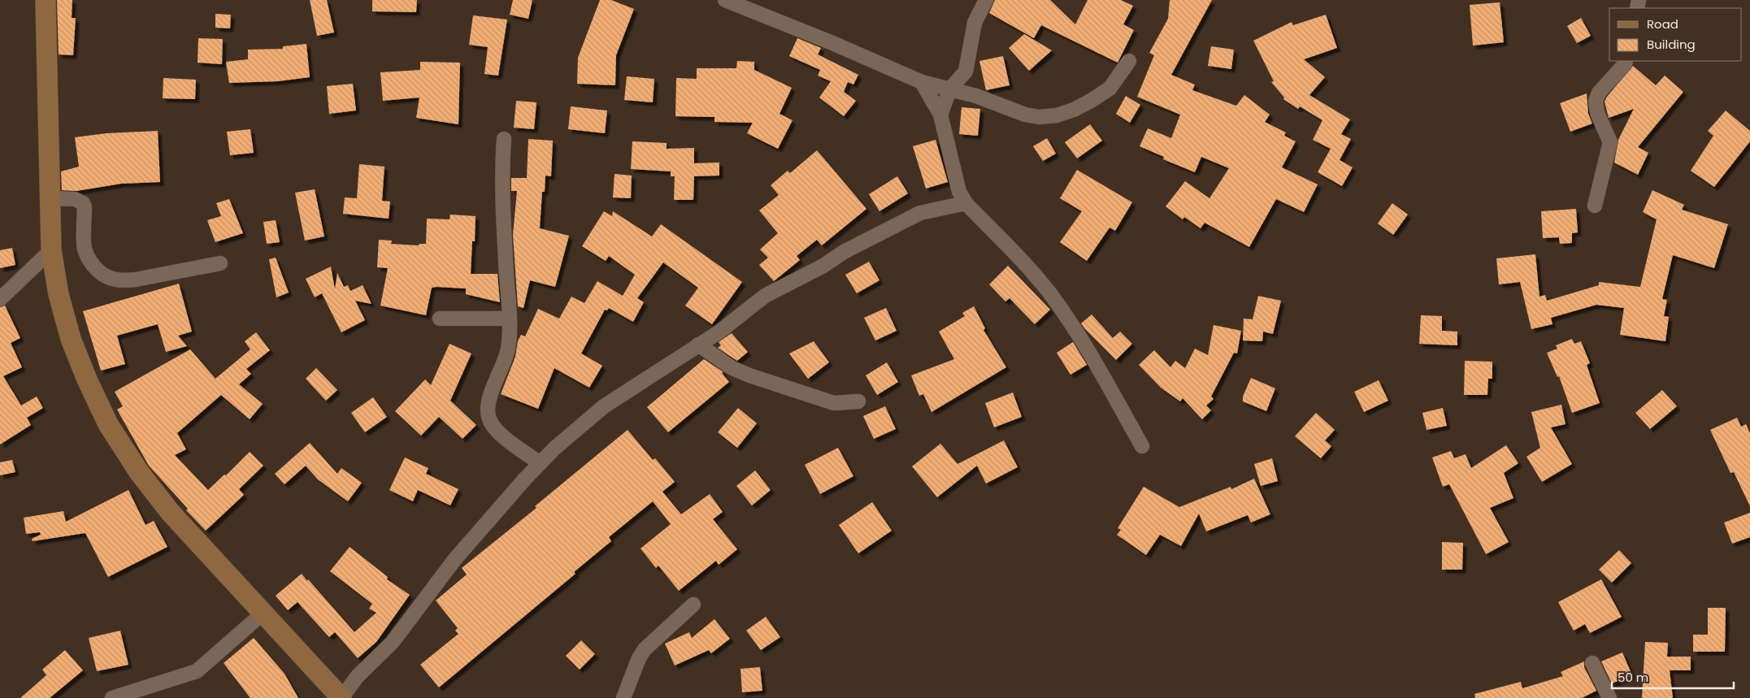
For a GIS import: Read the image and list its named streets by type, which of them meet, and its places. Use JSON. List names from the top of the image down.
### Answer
{
  "legend": ["Road", "Building"],
  "scale_bar": "50 m"
}
